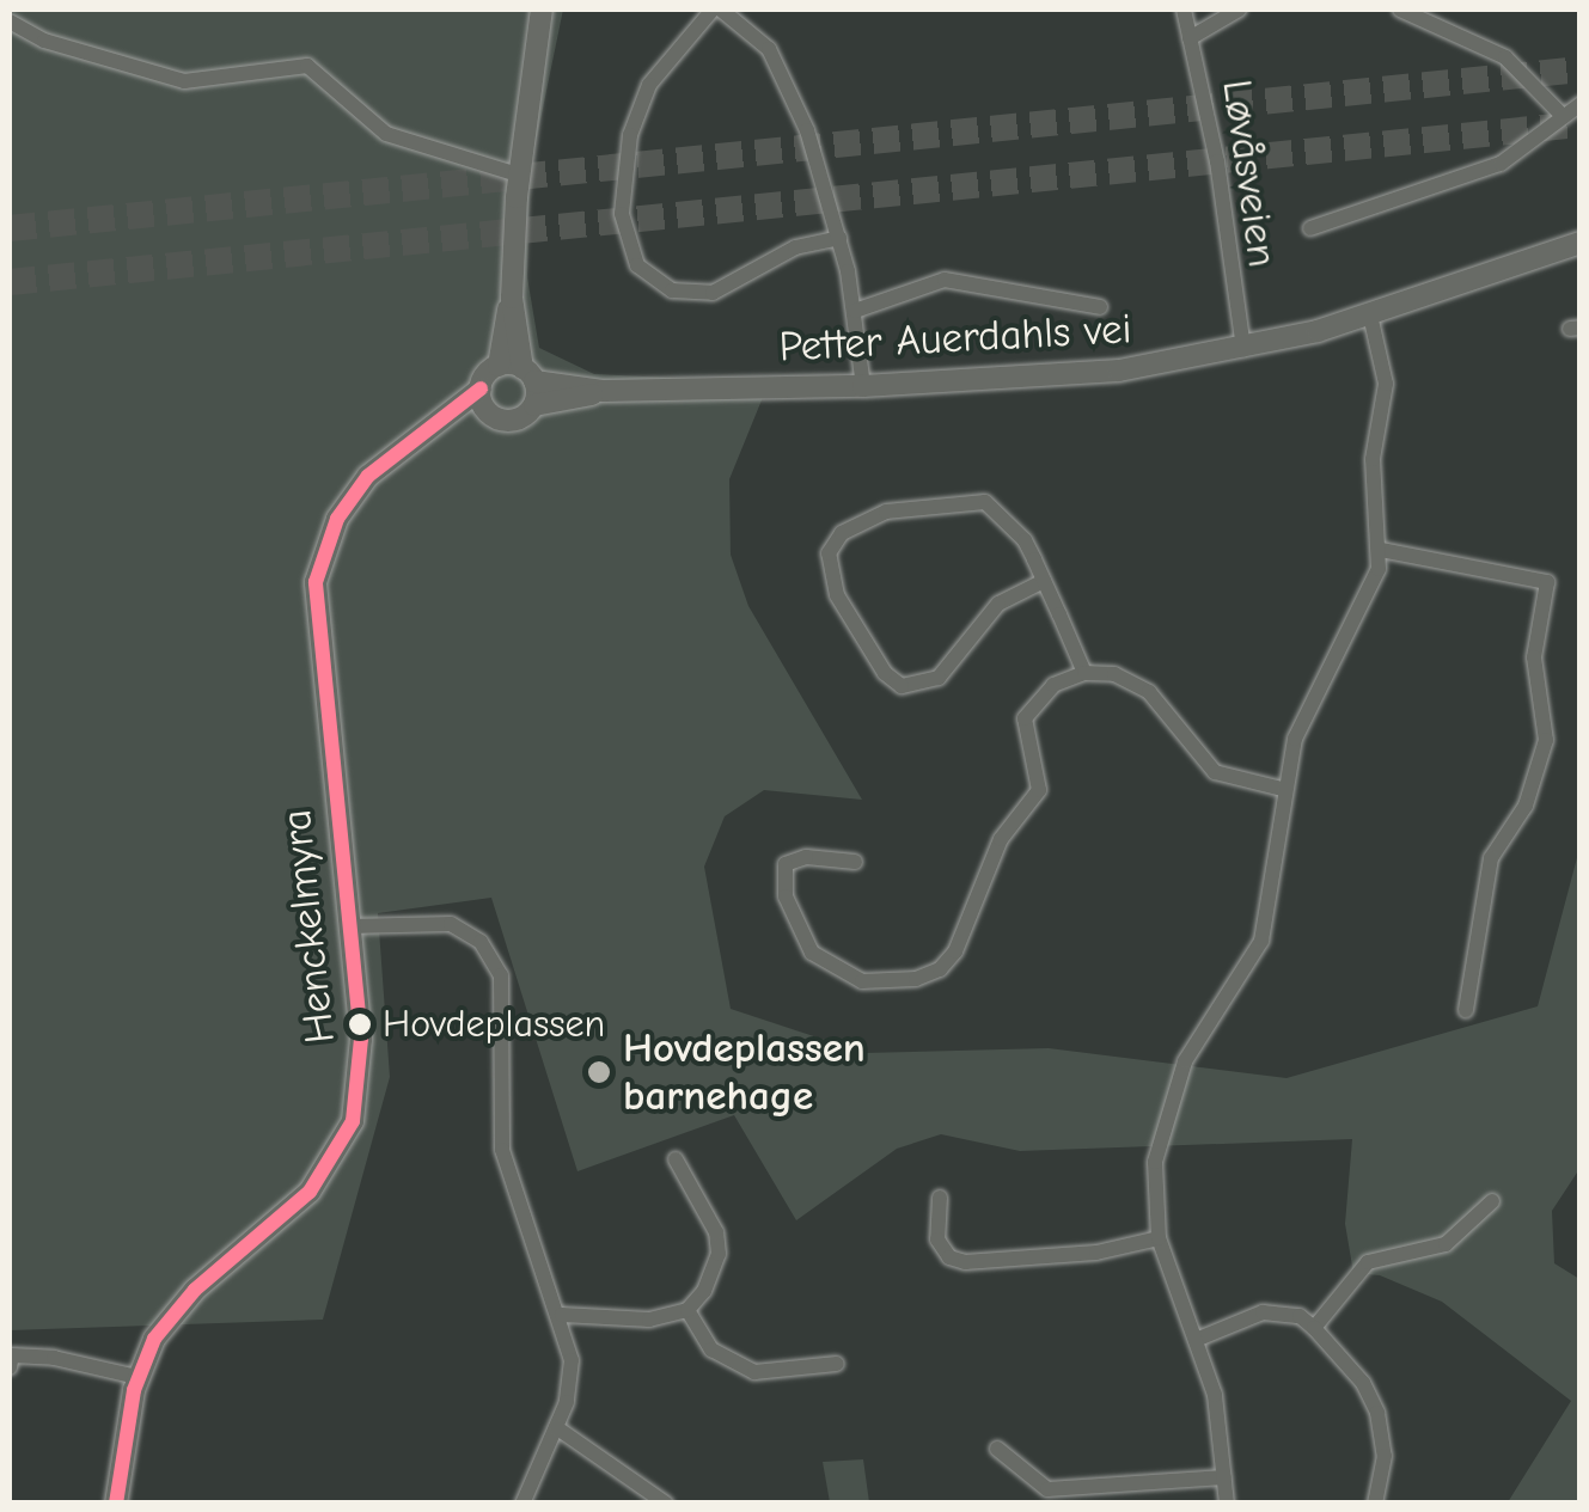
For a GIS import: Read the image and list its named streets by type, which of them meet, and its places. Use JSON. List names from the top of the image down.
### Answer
{
  "streets": {
    "street": ["Løvåsveien", "Petter Auerdahls vei", "Henckelmyra"]
  },
  "crossings": [
    ["Løvåsveien", "Petter Auerdahls vei"],
    ["Petter Auerdahls vei", "Henckelmyra"]
  ],
  "places": ["Hovdeplassen", "Hovdeplassen barnehage"]
}
